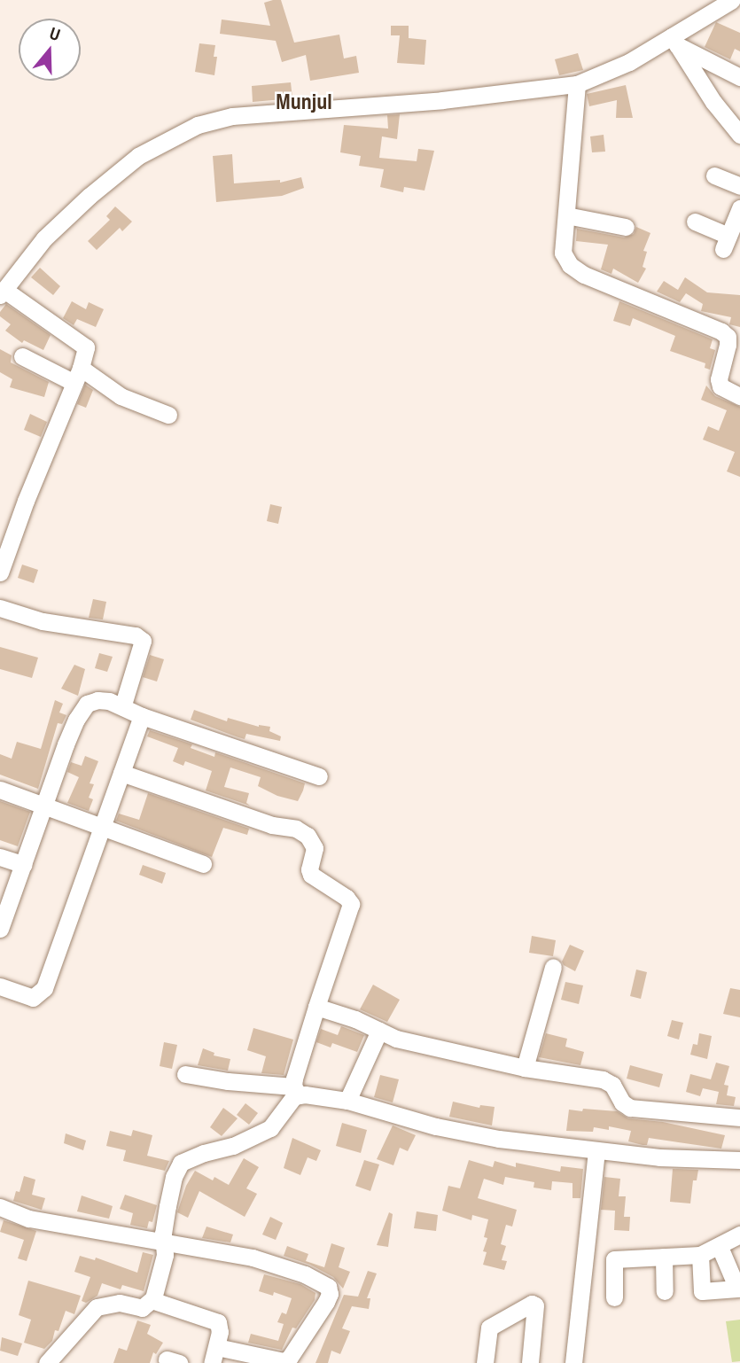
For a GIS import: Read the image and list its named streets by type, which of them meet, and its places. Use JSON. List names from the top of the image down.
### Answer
{
  "districts": ["Munjul"],
  "north": "top"
}
